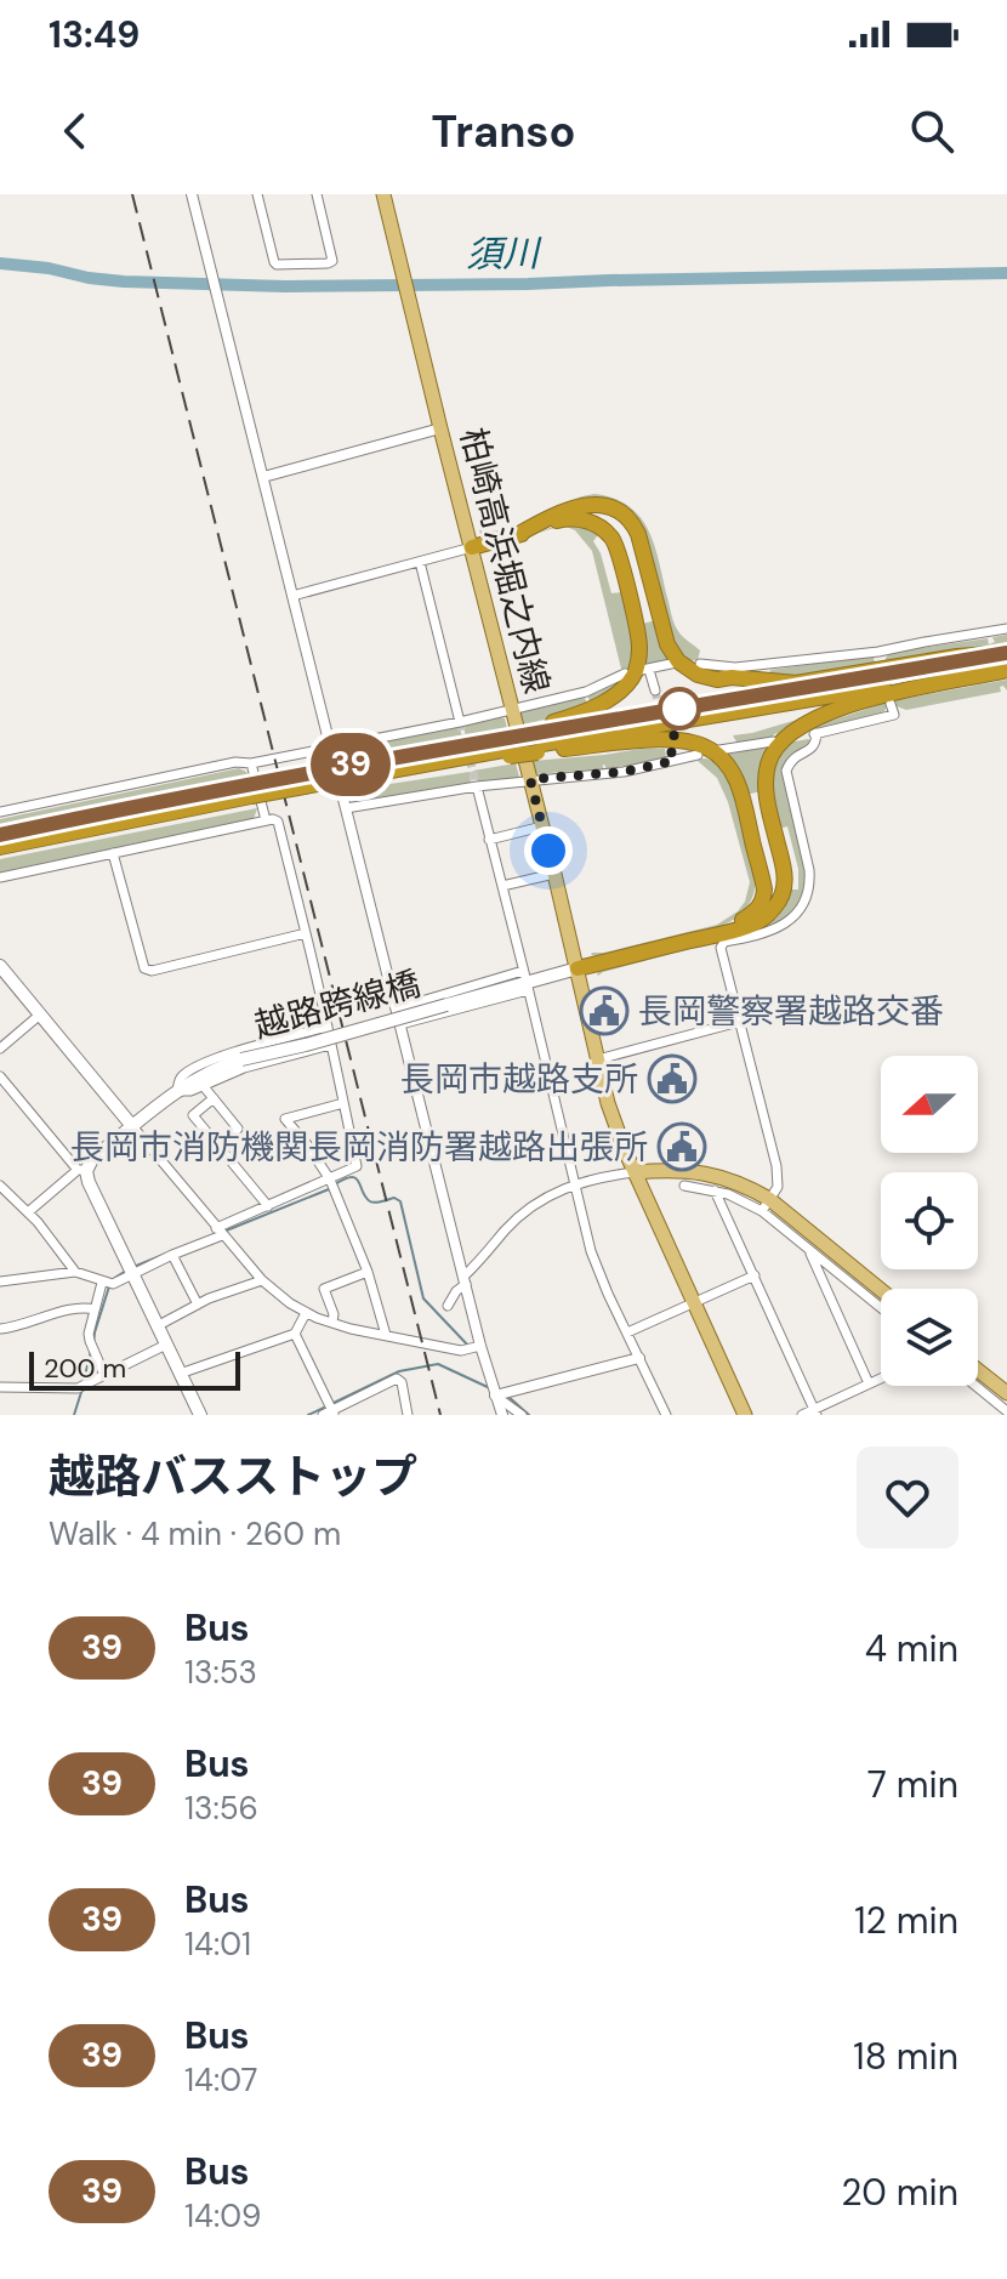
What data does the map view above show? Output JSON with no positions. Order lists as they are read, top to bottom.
{
  "streets": {
    "main road": ["柏崎高浜堀之内線", "越路跨線橋"]
  },
  "crossings": [
    ["柏崎高浜堀之内線", "越路跨線橋"]
  ],
  "water": ["須川"],
  "places": {
    "public building": ["長岡警察署越路交番", "長岡市越路支所", "長岡市消防機関長岡消防署越路出張所"]
  },
  "lines": ["bus line 39"],
  "scale_bar": "200 m",
  "north": "left",
  "page": {
    "status": "13:49",
    "header": "Transo",
    "on_map": "39",
    "scale": "200 m",
    "heading": ["越路バスストップ", "Walk · 4 min · 260 m"],
    "list": [
      {
        "mark": "39",
        "name": "Bus",
        "note": "13:53",
        "value": "4 min"
      },
      {
        "mark": "39",
        "name": "Bus",
        "note": "13:56",
        "value": "7 min"
      },
      {
        "mark": "39",
        "name": "Bus",
        "note": "14:01",
        "value": "12 min"
      },
      {
        "mark": "39",
        "name": "Bus",
        "note": "14:07",
        "value": "18 min"
      },
      {
        "mark": "39",
        "name": "Bus",
        "note": "14:09",
        "value": "20 min"
      }
    ]
  }
}
